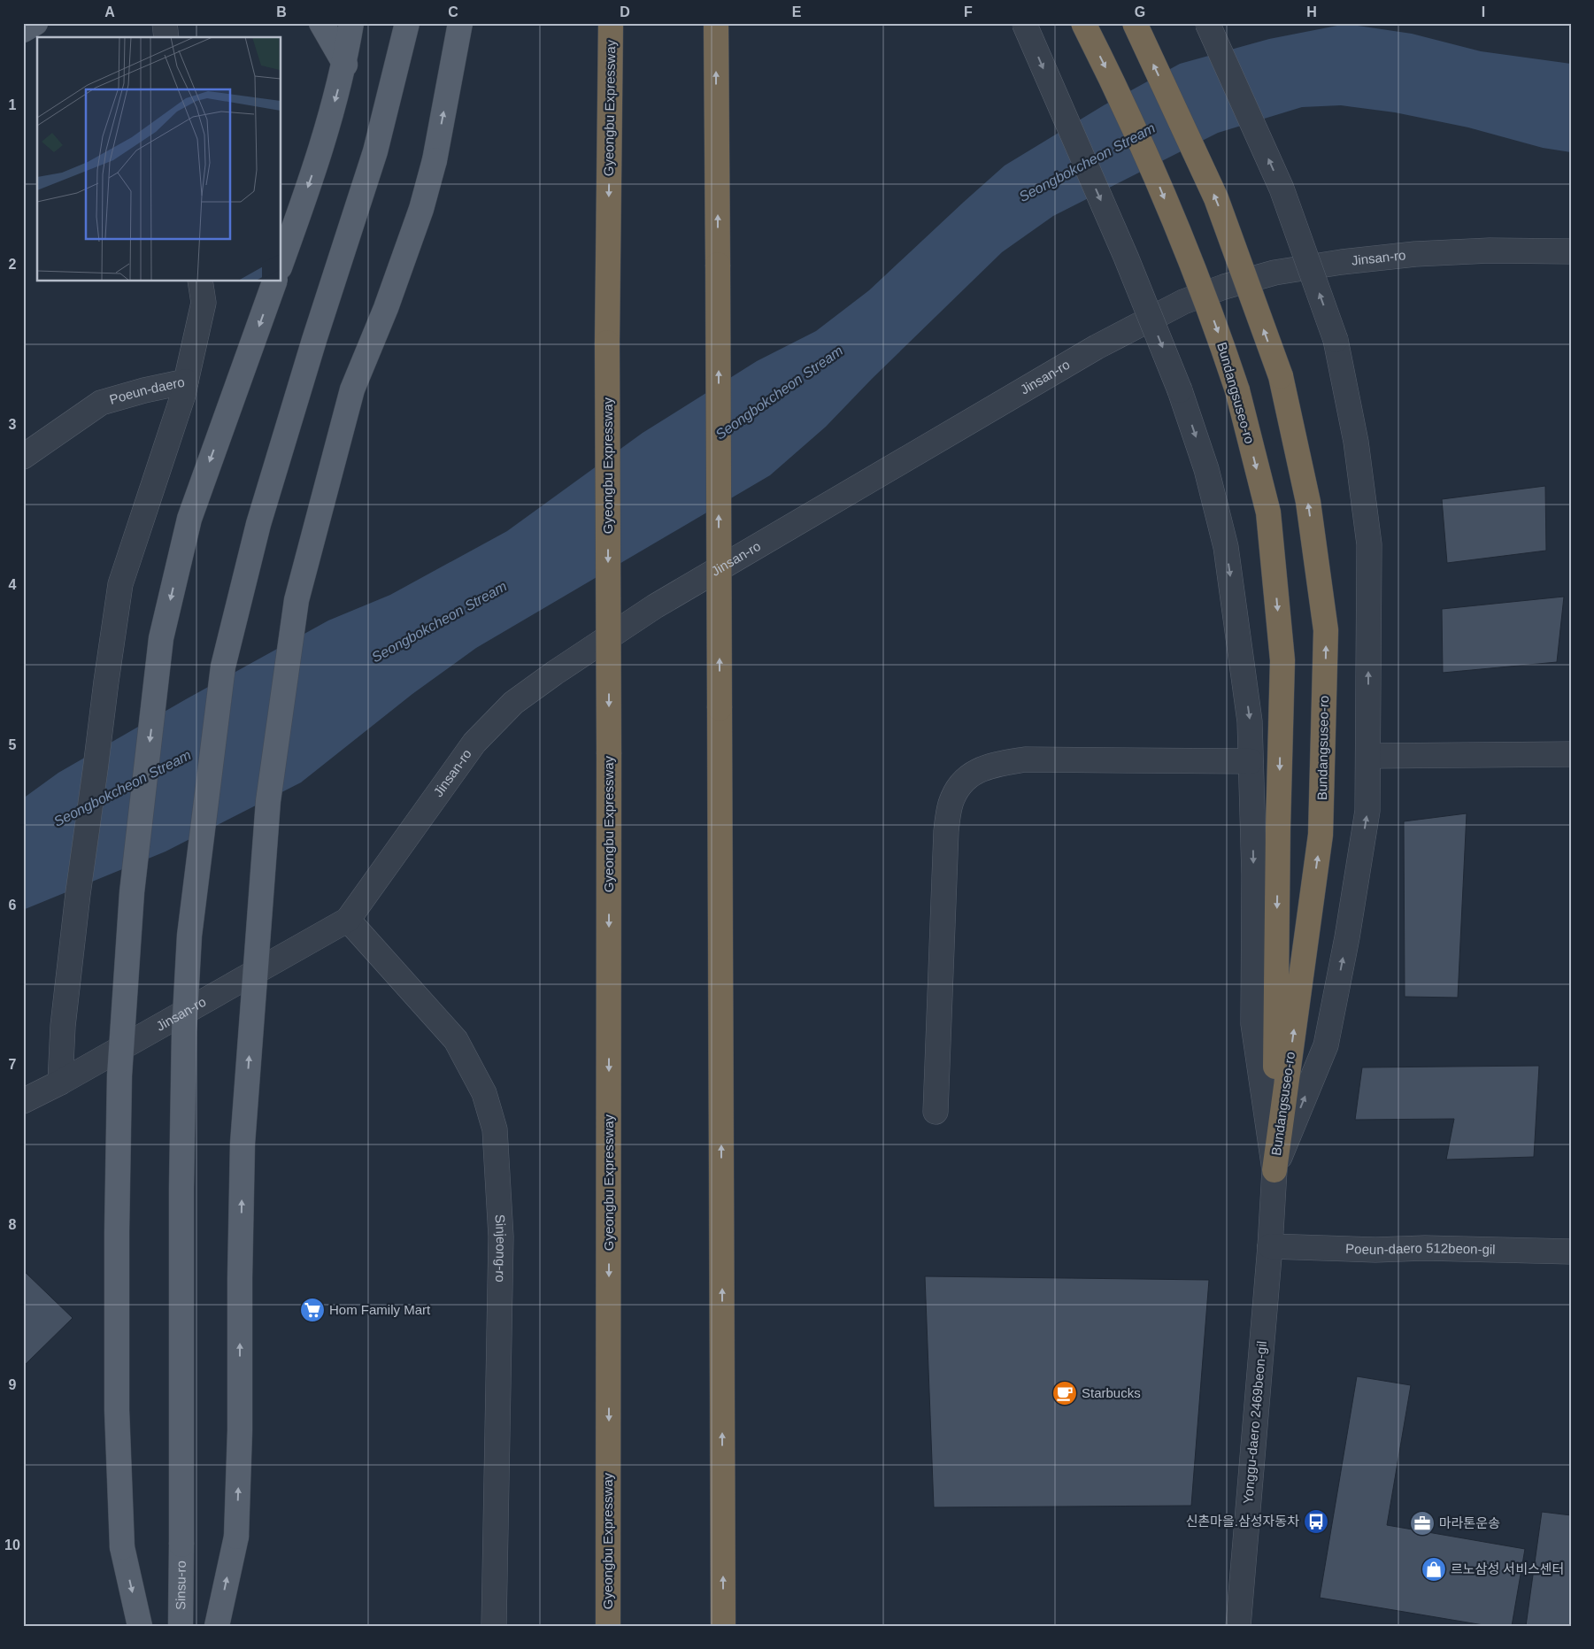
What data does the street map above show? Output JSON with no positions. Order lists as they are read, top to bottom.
{
  "streets": {
    "highway": ["Gyeongbu Expressway", "Bundangsuseo-ro"],
    "main road": ["Sinsu-ro"],
    "street": [
      "Jinsan-ro",
      "Poeun-daero",
      "Sinjeong-ro",
      "Poeun-daero 512beon-gil",
      "Yonggu-daero 2469beon-gil"
    ]
  },
  "crossings": [
    ["Jinsan-ro", "Sinjeong-ro"],
    ["Bundangsuseo-ro", "Yonggu-daero 2469beon-gil"],
    ["Poeun-daero 512beon-gil", "Yonggu-daero 2469beon-gil"]
  ],
  "water": ["Seongbokcheon Stream"],
  "places": {
    "supermarket": ["Hom Family Mart"],
    "cafe": ["Starbucks"],
    "bus stop": ["신촌마을.삼성자동차"],
    "office": ["마라톤운송"],
    "shop": ["르노삼성 서비스센터"]
  },
  "grid": {
    "columns": [
      "A",
      "B",
      "C",
      "D",
      "E",
      "F",
      "G",
      "H",
      "I"
    ],
    "rows": [
      "1",
      "2",
      "3",
      "4",
      "5",
      "6",
      "7",
      "8",
      "9",
      "10"
    ]
  }
}
